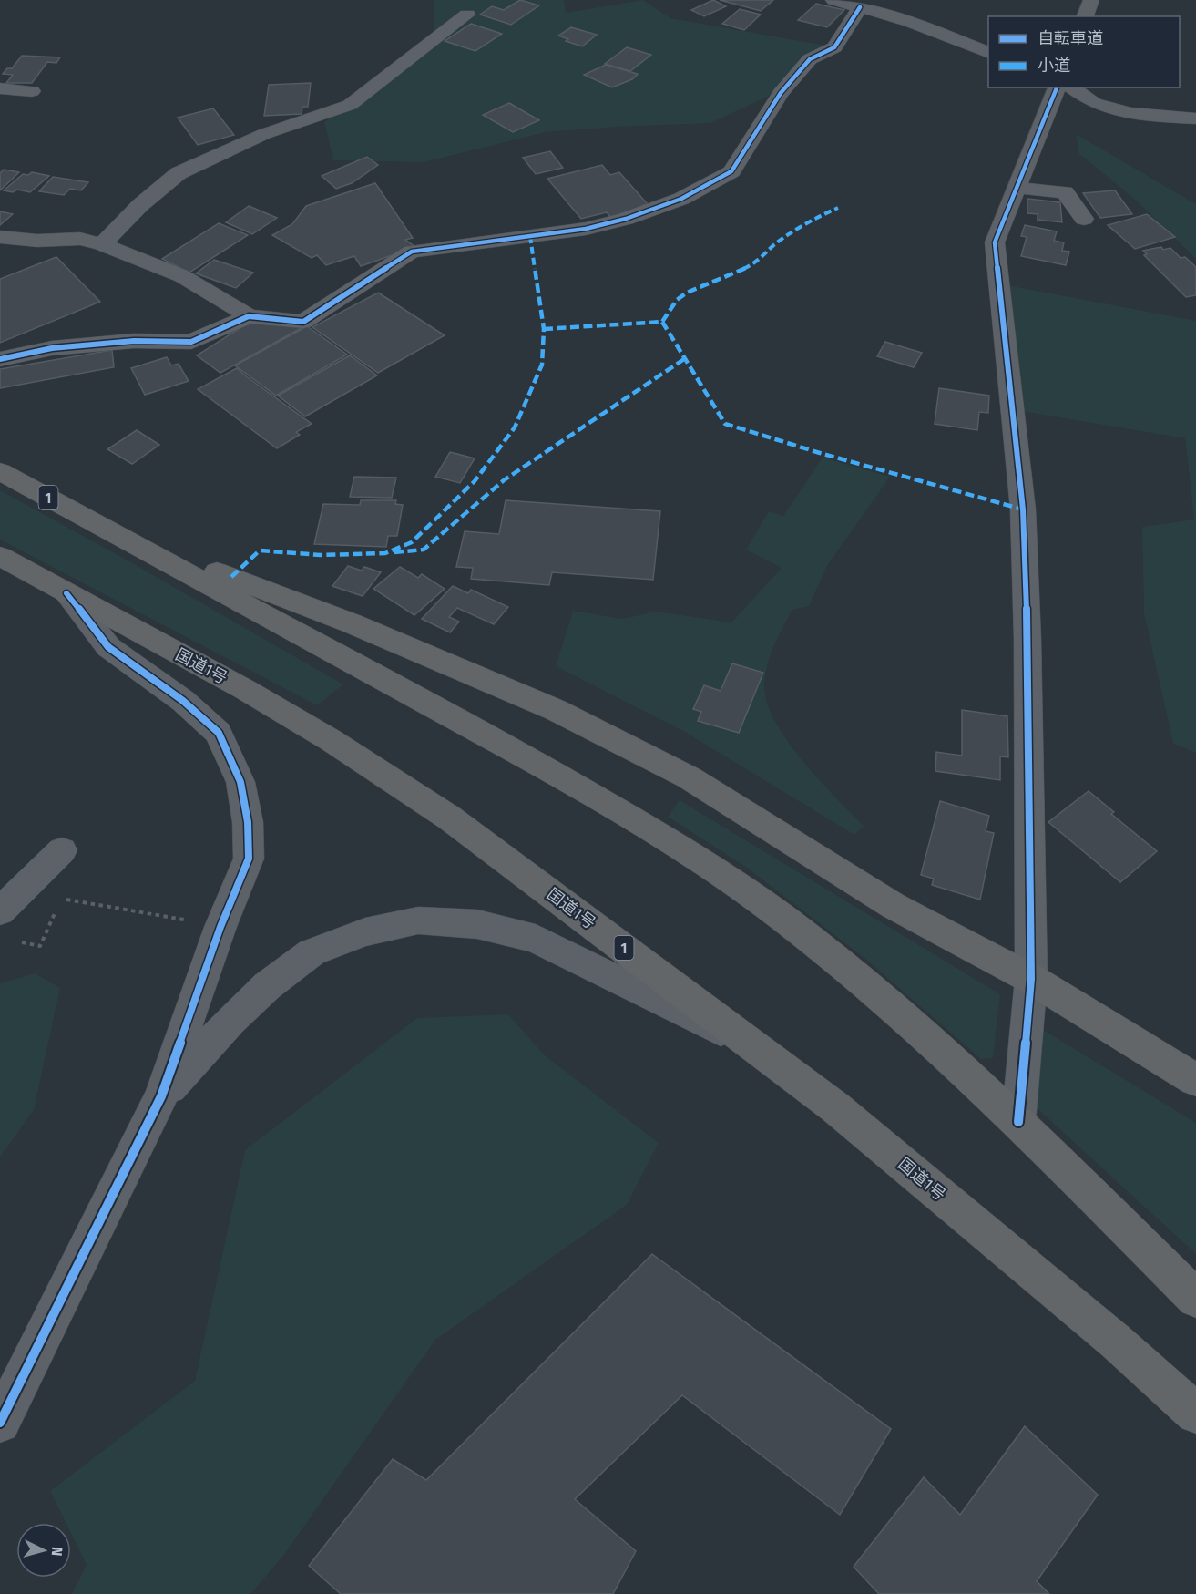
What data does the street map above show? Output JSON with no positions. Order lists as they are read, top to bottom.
{
  "streets": {
    "highway": ["1", "国道1号"]
  },
  "legend": ["自転車道", "小道"],
  "north": "right"
}
